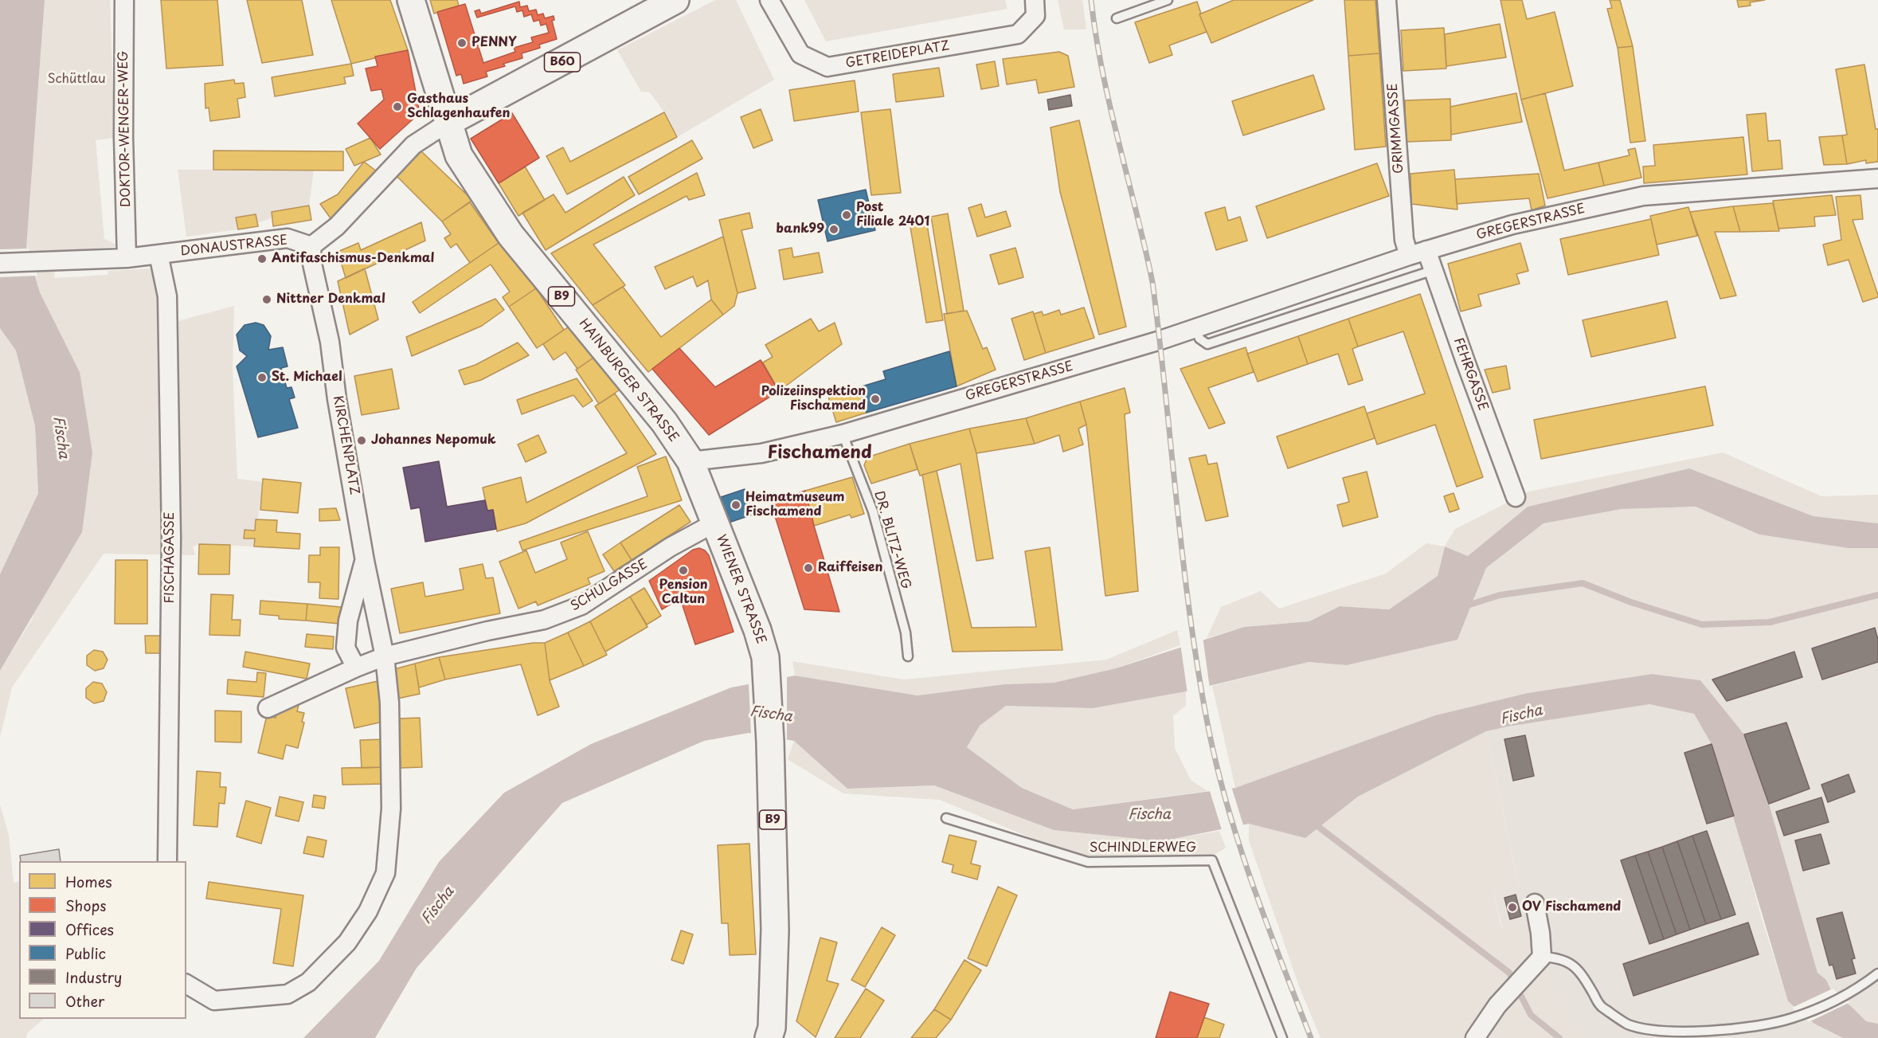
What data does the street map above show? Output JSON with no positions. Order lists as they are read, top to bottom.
{
  "streets": {
    "main road": [
      "B60",
      "B9",
      "HAINBURGER STRASSE",
      "WIENER STRASSE"
    ],
    "street": [
      "GETREIDEPLATZ",
      "GRIMMGASSE",
      "DOKTOR-WENGER-WEG",
      "GREGERSTRASSE",
      "DONAUSTRASSE",
      "FEHRGASSE",
      "KIRCHENPLATZ",
      "FISCHAGASSE",
      "SCHULGASSE"
    ],
    "lane": ["DR. BLITZ-WEG", "SCHINDLERWEG"]
  },
  "crossings": [
    ["B60", "HAINBURGER STRASSE"],
    ["GRIMMGASSE", "GREGERSTRASSE"],
    ["DOKTOR-WENGER-WEG", "DONAUSTRASSE"],
    ["GREGERSTRASSE", "FEHRGASSE"],
    ["GREGERSTRASSE", "HAINBURGER STRASSE"],
    ["GREGERSTRASSE", "DR. BLITZ-WEG"],
    ["GREGERSTRASSE", "WIENER STRASSE"],
    ["DONAUSTRASSE", "KIRCHENPLATZ"],
    ["DONAUSTRASSE", "FISCHAGASSE"],
    ["HAINBURGER STRASSE", "WIENER STRASSE"],
    ["KIRCHENPLATZ", "SCHULGASSE"],
    ["SCHULGASSE", "WIENER STRASSE"]
  ],
  "districts": ["Fischamend"],
  "water": ["Fischa"],
  "parks": ["Schüttlau"],
  "places": [
    "PENNY",
    "Gasthaus Schlagenhaufen",
    "Post Filiale 2401",
    "bank99",
    "Antifaschismus-Denkmal",
    "Nittner Denkmal",
    "St. Michael",
    "Polizeiinspektion Fischamend",
    "Johannes Nepomuk",
    "Heimatmuseum Fischamend",
    "Raiffeisen",
    "Pension Caltun",
    "OV Fischamend"
  ],
  "legend": [
    "Homes",
    "Shops",
    "Offices",
    "Public",
    "Industry",
    "Other"
  ]
}
